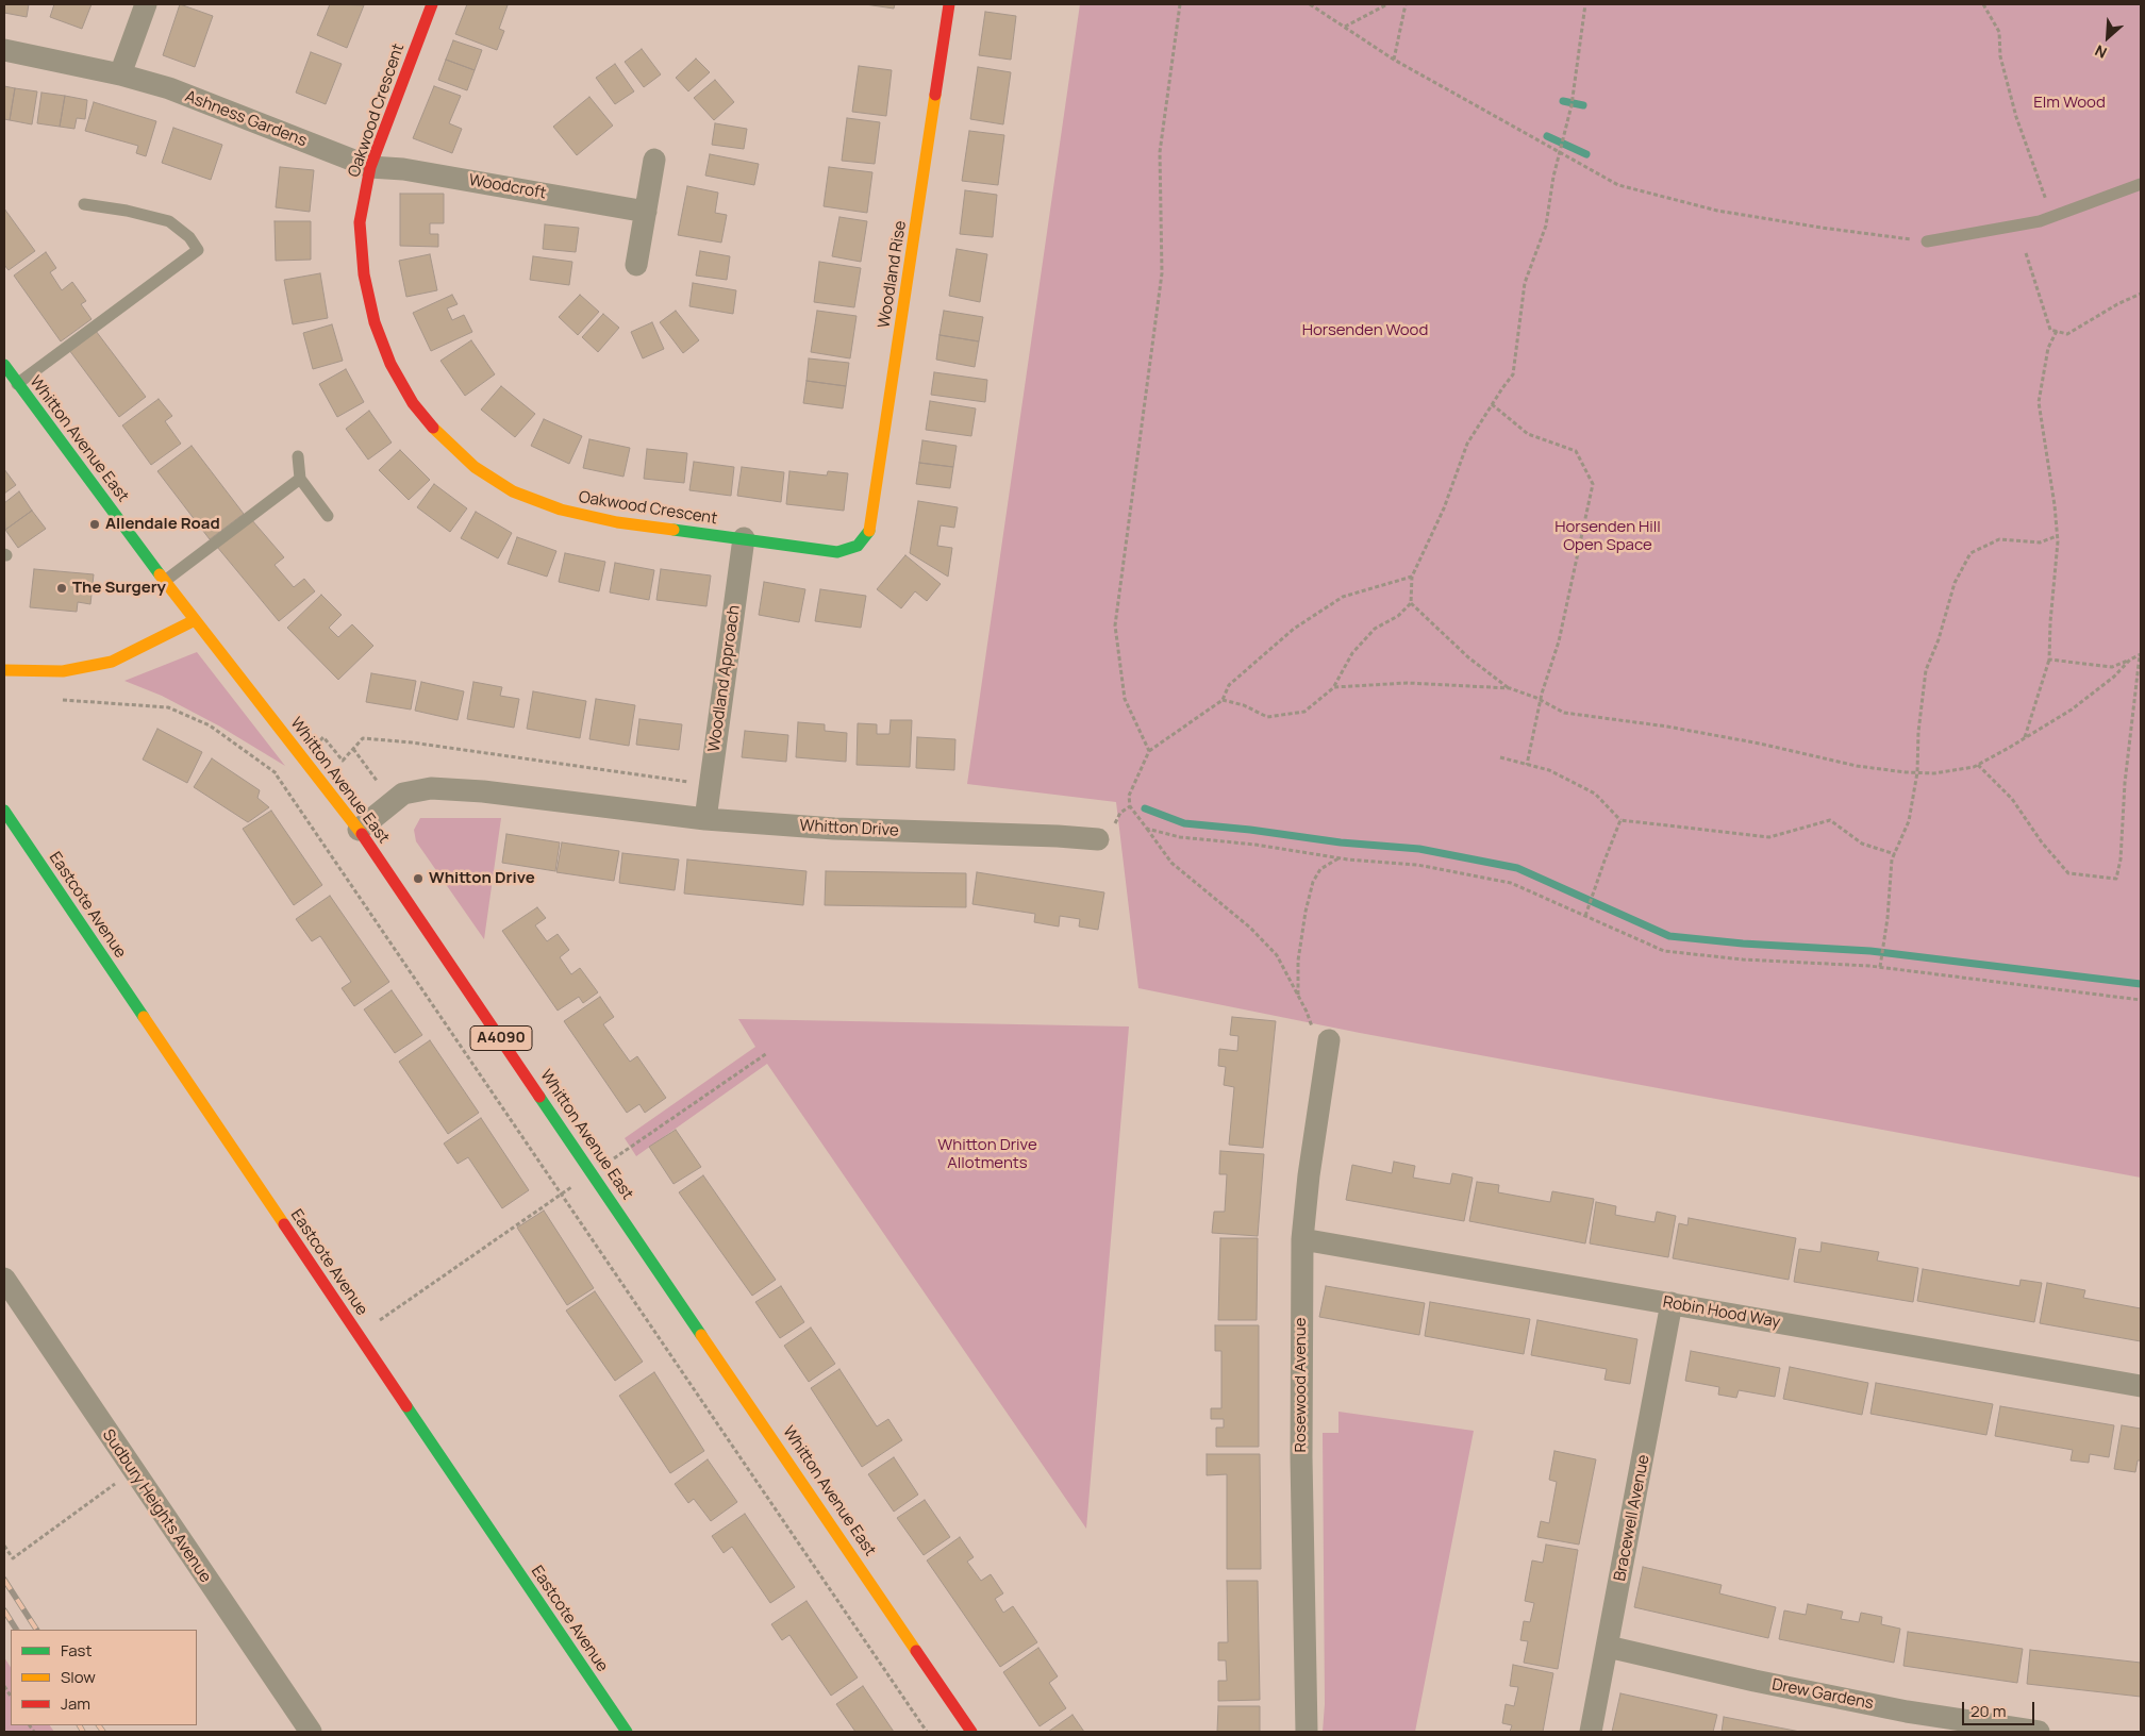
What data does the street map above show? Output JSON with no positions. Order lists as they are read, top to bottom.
{
  "streets": {
    "street": [
      "Oakwood Crescent",
      "Ashness Gardens",
      "Woodcroft",
      "Woodland Rise",
      "Whitton Avenue East",
      "Woodland Approach",
      "Whitton Drive",
      "Eastcote Avenue",
      "A4090",
      "Robin Hood Way",
      "Rosewood Avenue",
      "Sudbury Heights Avenue",
      "Bracewell Avenue",
      "Drew Gardens"
    ]
  },
  "crossings": [
    ["Oakwood Crescent", "Ashness Gardens"],
    ["Oakwood Crescent", "Woodcroft"],
    ["Oakwood Crescent", "Woodland Rise"],
    ["Oakwood Crescent", "Woodland Approach"],
    ["Ashness Gardens", "Woodcroft"],
    ["Whitton Avenue East", "Whitton Drive"],
    ["Woodland Approach", "Whitton Drive"],
    ["Robin Hood Way", "Rosewood Avenue"],
    ["Robin Hood Way", "Bracewell Avenue"],
    ["Bracewell Avenue", "Drew Gardens"]
  ],
  "parks": [
    "Elm Wood",
    "Horsenden Wood",
    "Horsenden Hill Open Space",
    "Whitton Drive Allotments"
  ],
  "places": ["Allendale Road", "The Surgery", "Whitton Drive"],
  "legend": ["Fast", "Slow", "Jam"],
  "scale_bar": "20 m",
  "north": "bottom left"
}
